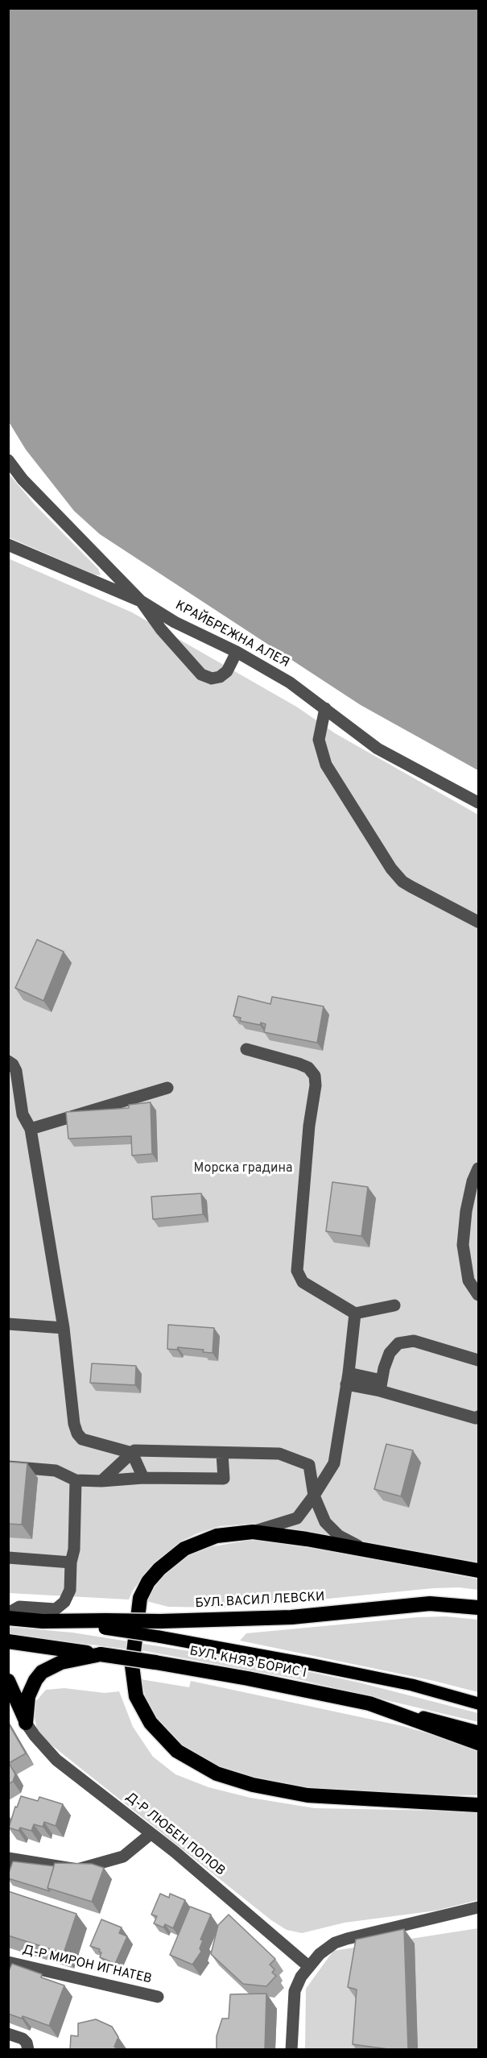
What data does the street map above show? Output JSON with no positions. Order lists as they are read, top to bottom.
{
  "streets": {
    "highway": ["БУЛ. ВАСИЛ ЛЕВСКИ", "БУЛ. КНЯЗ БОРИС I"],
    "street": ["КРАЙБРЕЖНА АЛЕЯ", "Д-Р ЛЮБЕН ПОПОВ", "Д-Р МИРОН ИГНАТЕВ"]
  },
  "crossings": [
    ["БУЛ. ВАСИЛ ЛЕВСКИ", "БУЛ. КНЯЗ БОРИС I"]
  ],
  "parks": ["Морска градина"]
}
